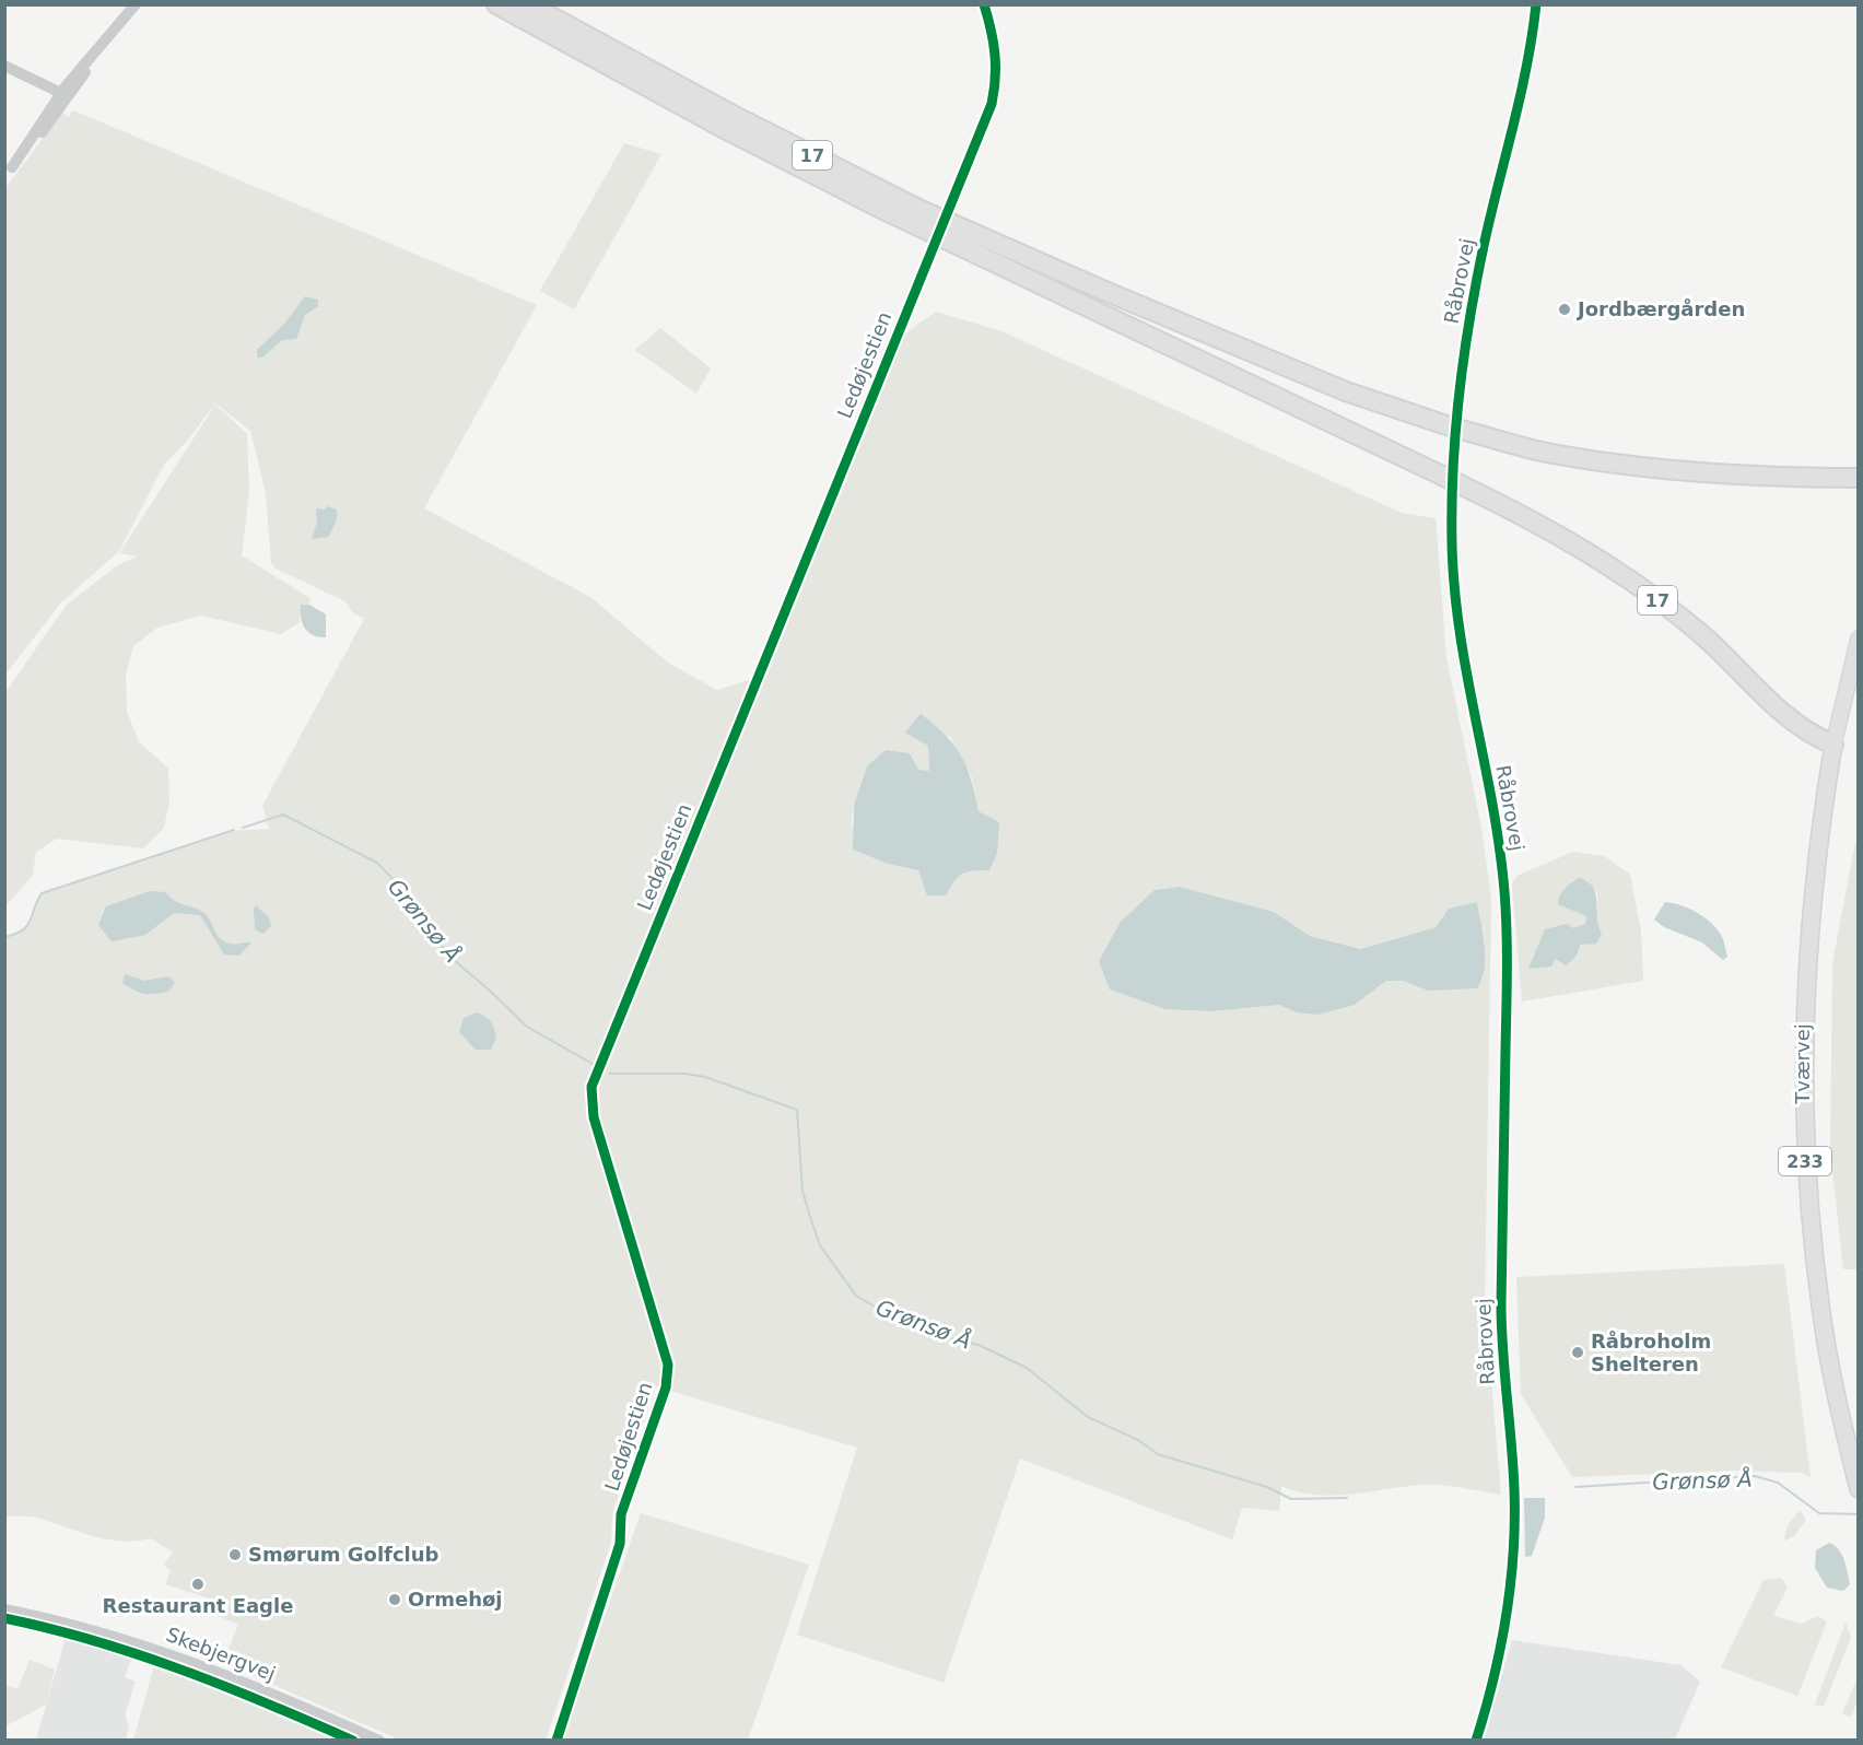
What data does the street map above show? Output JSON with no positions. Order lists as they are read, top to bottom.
{
  "streets": {
    "highway": ["17", "Tværvej", "233"],
    "street": ["Råbrovej", "Skebjergvej"],
    "cycle path": ["Ledøjestien"]
  },
  "crossings": [
    ["17", "Tværvej"]
  ],
  "water": ["Grønsø Å"],
  "places": [
    "Jordbærgården",
    "Råbroholm Shelteren",
    "Smørum Golfclub",
    "Restaurant Eagle",
    "Ormehøj"
  ]
}
